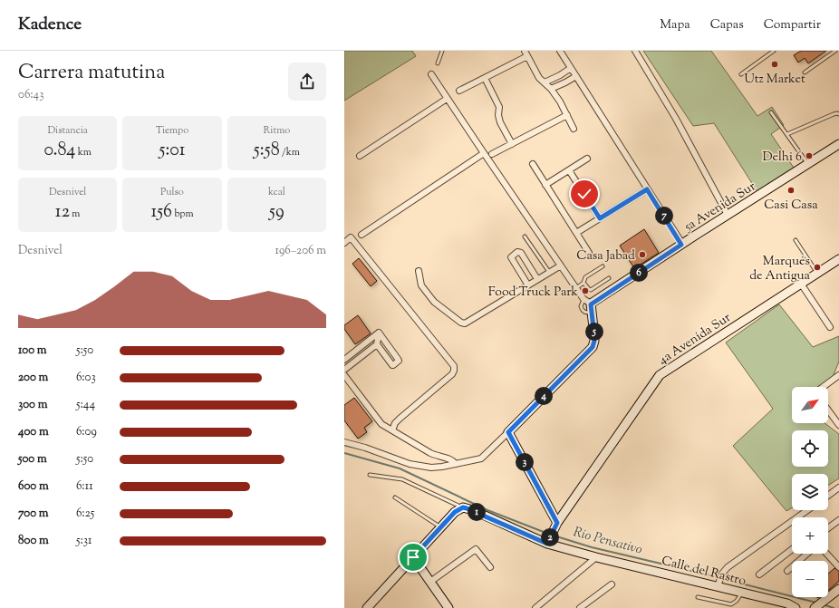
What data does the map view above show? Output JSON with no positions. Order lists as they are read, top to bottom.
{
  "streets": {
    "street": ["5a Avenida Sur", "4a Avenida Sur", "Calle del Rastro"]
  },
  "crossings": [
    ["4a Avenida Sur", "Calle del Rastro"]
  ],
  "water": ["Río Pensativo"],
  "places": [
    "Utz Market",
    "Delhi 6",
    "Casi Casa",
    "Casa Jabad",
    "Marqués de Antigua",
    "Food Truck Park"
  ],
  "north": "top right",
  "page": {
    "header": "Kadence",
    "nav": ["Mapa", "Capas", "Compartir"],
    "heading": ["Carrera matutina", "06:43"],
    "stats": [
      ["Distancia", "0.84 km"],
      ["Tiempo", "5:01"],
      ["Ritmo", "5:58 /km"],
      ["Desnivel", "12 m"],
      ["Pulso", "156 bpm"],
      ["kcal", "59"]
    ],
    "pins": [
      "7",
      "6",
      "5",
      "4",
      "3",
      "1",
      "2"
    ],
    "chart": ["Desnivel", "196–206 m"],
    "list": [
      {
        "name": "100 m",
        "note": "5:50"
      },
      {
        "name": "200 m",
        "note": "6:03"
      },
      {
        "name": "300 m",
        "note": "5:44"
      },
      {
        "name": "400 m",
        "note": "6:09"
      },
      {
        "name": "500 m",
        "note": "5:50"
      },
      {
        "name": "600 m",
        "note": "6:11"
      },
      {
        "name": "700 m",
        "note": "6:25"
      },
      {
        "name": "800 m",
        "note": "5:31"
      }
    ],
    "map_buttons": ["+", "−"]
  }
}
